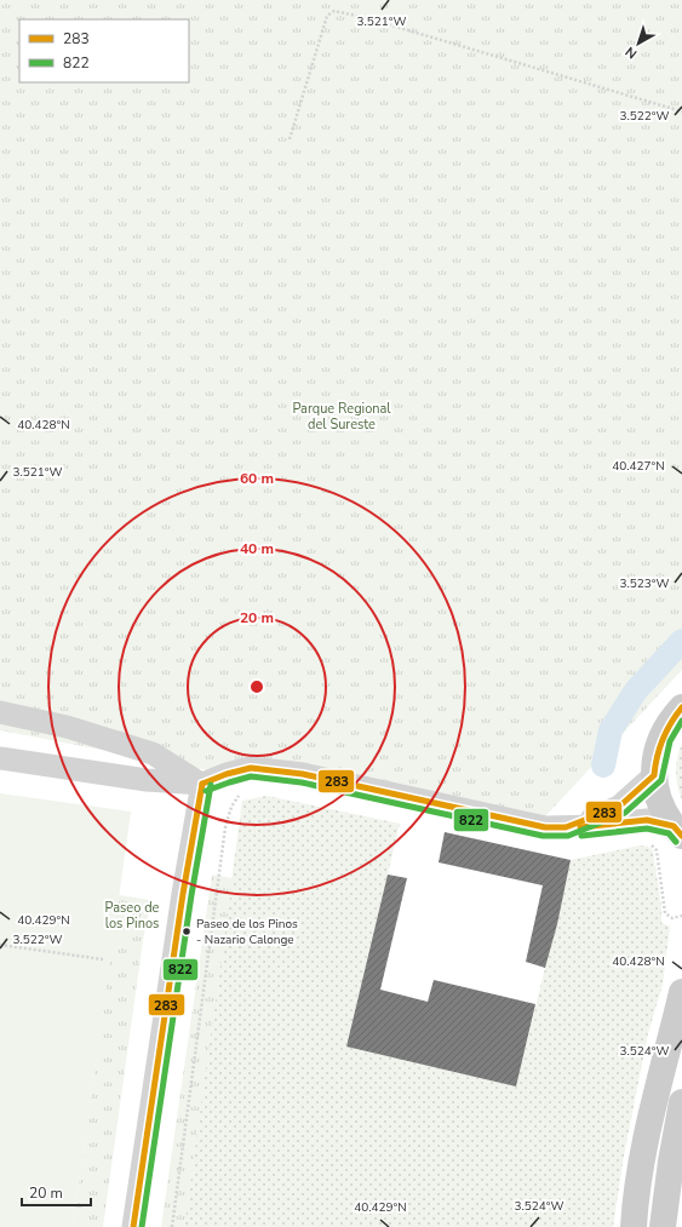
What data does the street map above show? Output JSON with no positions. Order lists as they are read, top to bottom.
{
  "parks": ["Parque Regional del Sureste", "Paseo de los Pinos"],
  "places": ["Paseo de los Pinos - Nazario Calonge"],
  "lines": ["transit line 283", "transit line 822"],
  "legend": ["283", "822"],
  "scale_bar": "20 m",
  "north": "bottom left",
  "coordinates": [
    "3.521°W",
    "3.522°W",
    "40.428°N",
    "40.427°N",
    "3.523°W",
    "40.429°N",
    "3.524°W"
  ],
  "rings": ["60 m", "40 m", "20 m"]
}
